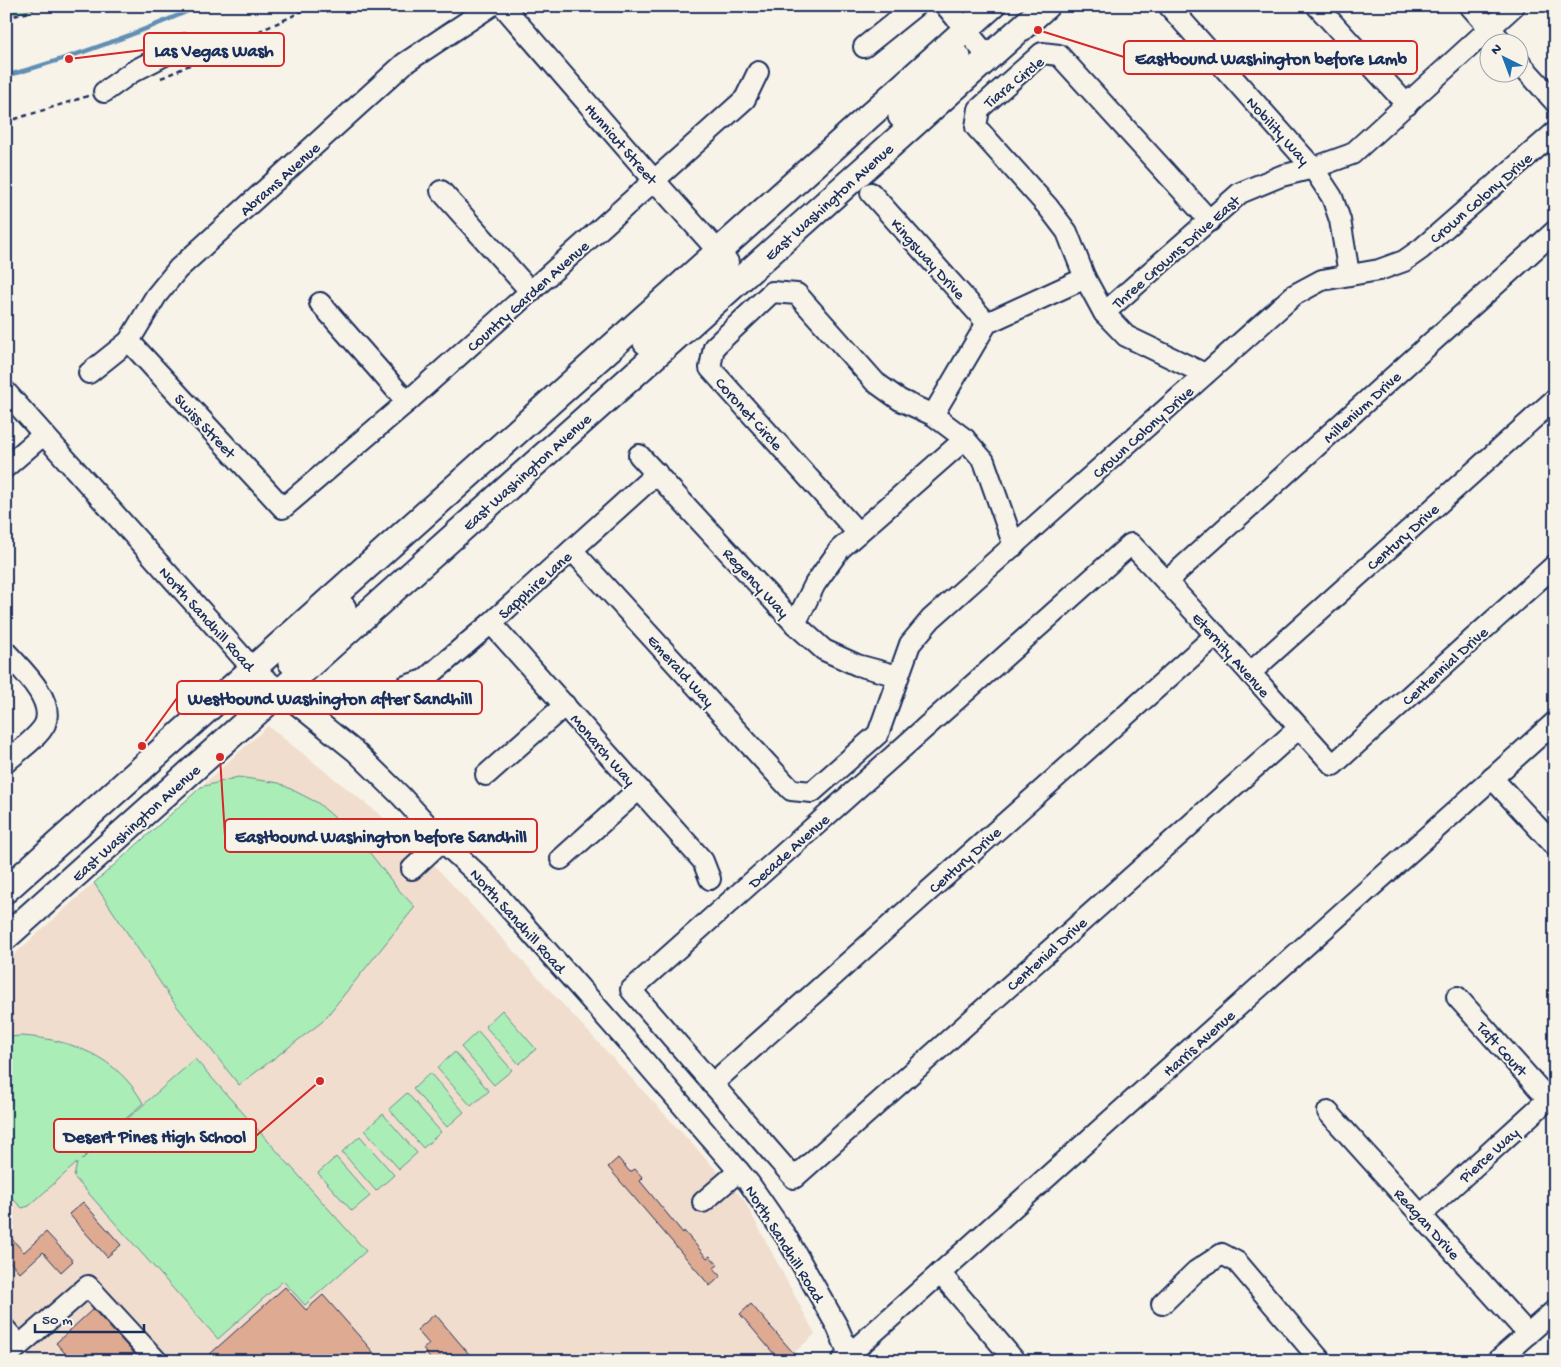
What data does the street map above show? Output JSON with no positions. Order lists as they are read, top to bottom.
{
  "streets": {
    "main road": ["East Washington Avenue"],
    "street": [
      "Tiara Circle",
      "Nobility Way",
      "Hunnicut Street",
      "Abrams Avenue",
      "Crown Colony Drive",
      "Three Crowns Drive East",
      "Kingsway Drive",
      "Country Garden Avenue",
      "Millenium Drive",
      "Coronet Circle",
      "Swiss Street",
      "Century Drive",
      "Regency Way",
      "Sapphire Lane",
      "North Sandhill Road",
      "Eternity Avenue",
      "Centennial Drive",
      "Emerald Way",
      "Monarch Way",
      "Decade Avenue",
      "Centenial Drive",
      "Harris Avenue",
      "Taft Court",
      "Pierce Way",
      "Reagan Drive"
    ]
  },
  "crossings": [
    ["Tiara Circle", "Three Crowns Drive East"],
    ["Nobility Way", "Crown Colony Drive"],
    ["Nobility Way", "Three Crowns Drive East"],
    ["Hunnicut Street", "East Washington Avenue"],
    ["Hunnicut Street", "Country Garden Avenue"],
    ["Abrams Avenue", "Swiss Street"],
    ["Crown Colony Drive", "Regency Way"],
    ["Crown Colony Drive", "Emerald Way"],
    ["East Washington Avenue", "Kingsway Drive"],
    ["East Washington Avenue", "North Sandhill Road"],
    ["Country Garden Avenue", "Swiss Street"],
    ["Millenium Drive", "Eternity Avenue"],
    ["Century Drive", "Eternity Avenue"],
    ["Century Drive", "Decade Avenue"],
    ["Regency Way", "Sapphire Lane"],
    ["Sapphire Lane", "Emerald Way"],
    ["Sapphire Lane", "Monarch Way"],
    ["North Sandhill Road", "Harris Avenue"],
    ["Eternity Avenue", "Centennial Drive"],
    ["Eternity Avenue", "Decade Avenue"],
    ["Eternity Avenue", "Centenial Drive"],
    ["Decade Avenue", "Centenial Drive"],
    ["Taft Court", "Pierce Way"],
    ["Pierce Way", "Reagan Drive"]
  ],
  "places": [
    "Eastbound Washington before Lamb",
    "Las Vegas Wash",
    "Westbound Washington after Sandhill",
    "Eastbound Washington before Sandhill",
    "Desert Pines High School"
  ],
  "scale_bar": "50 m",
  "north": "top left"
}
